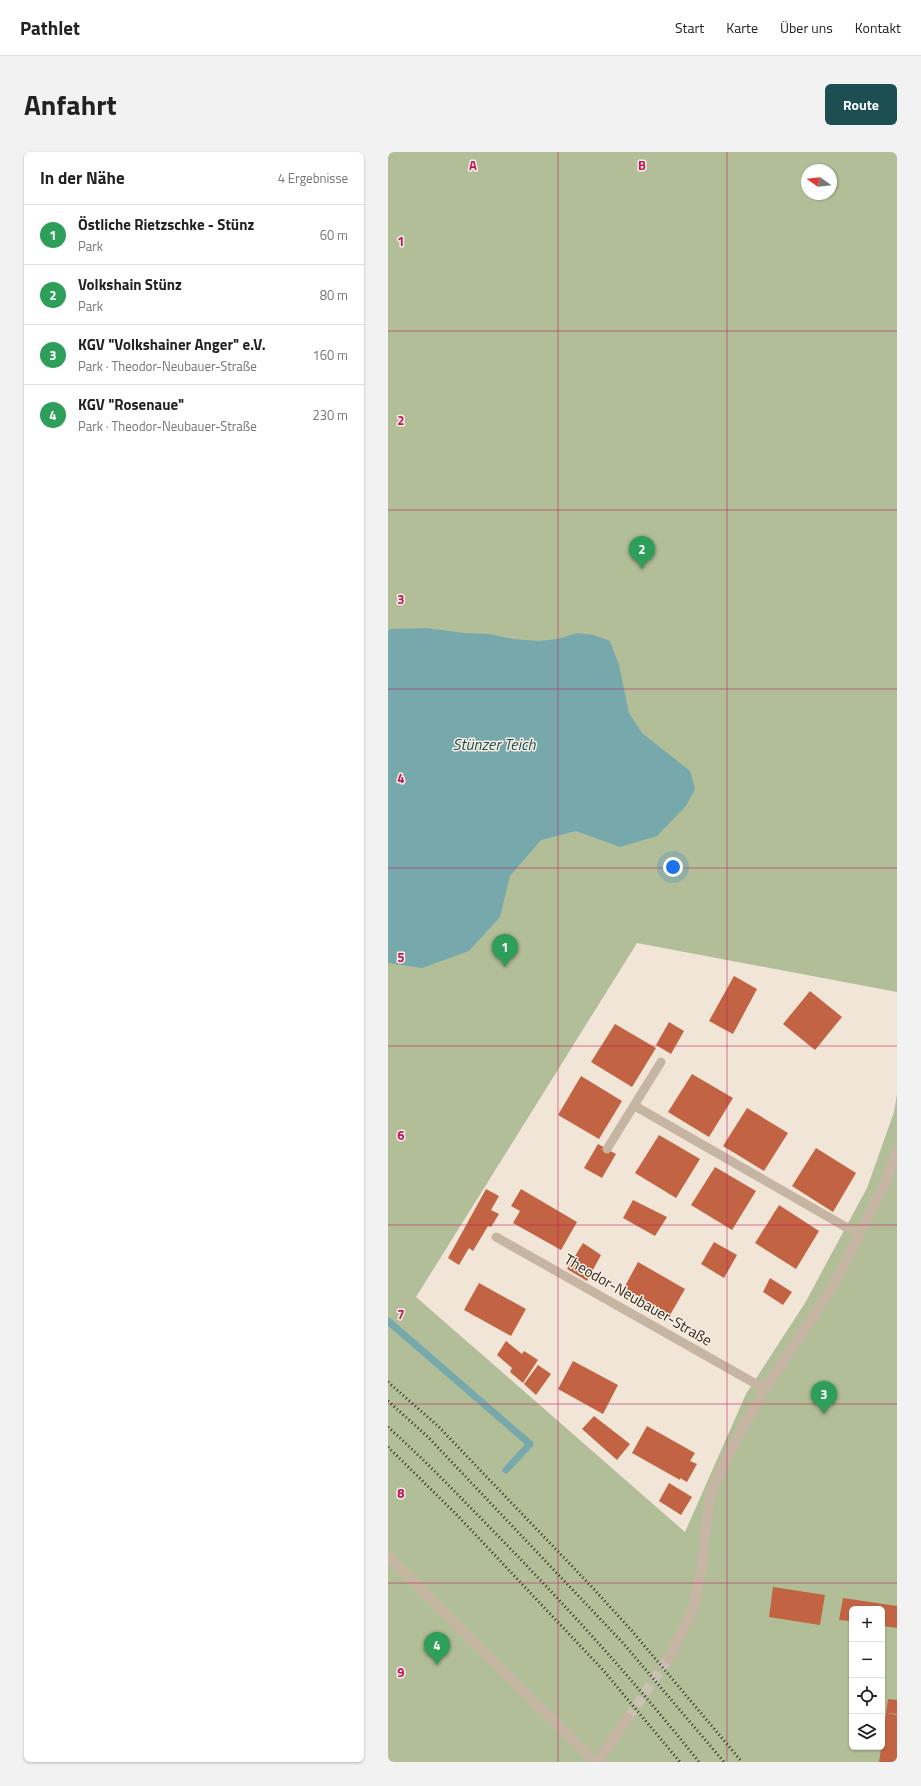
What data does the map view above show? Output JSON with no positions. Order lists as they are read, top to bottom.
{
  "streets": {
    "lane": ["Theodor-Neubauer-Straße"]
  },
  "water": ["Stünzer Teich"],
  "north": "left",
  "page": {
    "header": "Pathlet",
    "nav": [
      "Start",
      "Karte",
      "Über uns",
      "Kontakt"
    ],
    "title": "Anfahrt",
    "buttons": "Route",
    "heading": ["In der Nähe", "4 Ergebnisse"],
    "list": [
      {
        "mark": "1",
        "name": "Östliche Rietzschke - Stünz",
        "note": "Park",
        "value": "60 m"
      },
      {
        "mark": "2",
        "name": "Volkshain Stünz",
        "note": "Park",
        "value": "80 m"
      },
      {
        "mark": "3",
        "name": "KGV \"Volkshainer Anger\" e.V.",
        "note": "Park · Theodor-Neubauer-Straße",
        "value": "160 m"
      },
      {
        "mark": "4",
        "name": "KGV \"Rosenaue\"",
        "note": "Park · Theodor-Neubauer-Straße",
        "value": "230 m"
      }
    ],
    "pins": [
      "2",
      "1",
      "3",
      "4"
    ],
    "map_buttons": ["+", "−"]
  },
  "grid": {
    "columns": ["A", "B"],
    "rows": [
      "1",
      "2",
      "3",
      "4",
      "5",
      "6",
      "7",
      "8",
      "9"
    ]
  }
}
